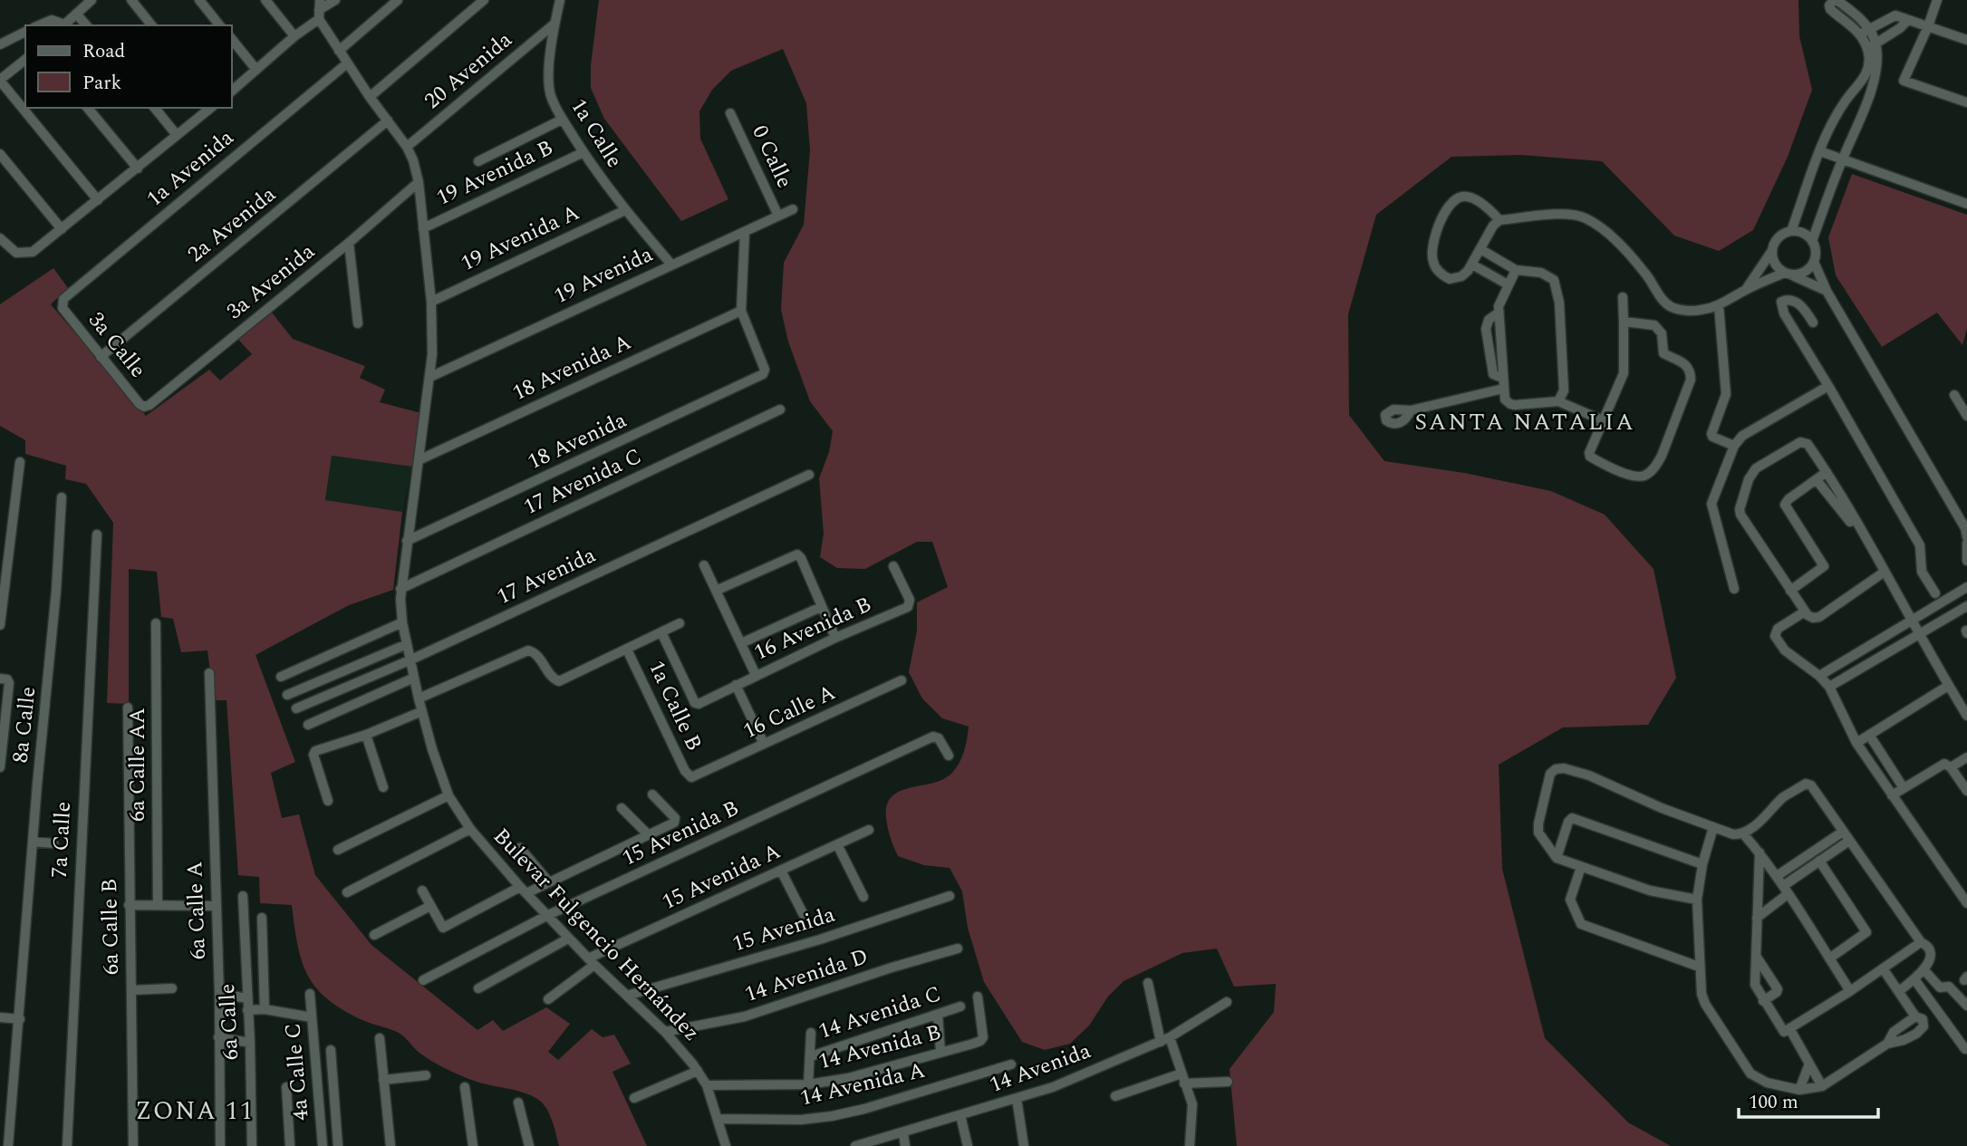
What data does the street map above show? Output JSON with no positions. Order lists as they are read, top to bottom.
{
  "streets": {
    "street": [
      "20 Avenida",
      "1a Calle",
      "0 Calle",
      "1a Avenida",
      "19 Avenida B",
      "2a Avenida",
      "19 Avenida A",
      "19 Avenida",
      "3a Avenida",
      "3a Calle",
      "18 Avenida A",
      "18 Avenida",
      "17 Avenida C",
      "17 Avenida",
      "16 Avenida B",
      "1a Calle B",
      "16 Calle A",
      "8a Calle",
      "6a Calle AA",
      "15 Avenida B",
      "7a Calle",
      "15 Avenida A",
      "6a Calle A",
      "6a Calle B",
      "15 Avenida",
      "Bulevar Fulgencio Hernández",
      "14 Avenida D",
      "14 Avenida C",
      "6a Calle",
      "14 Avenida B",
      "14 Avenida",
      "4a Calle C",
      "14 Avenida A"
    ]
  },
  "crossings": [
    ["20 Avenida", "1a Calle"],
    ["20 Avenida", "Bulevar Fulgencio Hernández"],
    ["1a Calle", "19 Avenida B"],
    ["1a Calle", "19 Avenida A"],
    ["1a Calle", "19 Avenida"],
    ["0 Calle", "19 Avenida"],
    ["1a Avenida", "3a Calle"],
    ["1a Avenida", "Bulevar Fulgencio Hernández"],
    ["19 Avenida B", "Bulevar Fulgencio Hernández"],
    ["2a Avenida", "3a Calle"],
    ["2a Avenida", "Bulevar Fulgencio Hernández"],
    ["19 Avenida A", "Bulevar Fulgencio Hernández"],
    ["19 Avenida", "Bulevar Fulgencio Hernández"],
    ["3a Avenida", "3a Calle"],
    ["3a Avenida", "Bulevar Fulgencio Hernández"],
    ["18 Avenida A", "18 Avenida"],
    ["18 Avenida A", "Bulevar Fulgencio Hernández"],
    ["18 Avenida", "Bulevar Fulgencio Hernández"],
    ["17 Avenida C", "Bulevar Fulgencio Hernández"],
    ["17 Avenida", "Bulevar Fulgencio Hernández"],
    ["1a Calle B", "16 Calle A"],
    ["15 Avenida B", "Bulevar Fulgencio Hernández"],
    ["15 Avenida A", "Bulevar Fulgencio Hernández"],
    ["15 Avenida", "Bulevar Fulgencio Hernández"],
    ["Bulevar Fulgencio Hernández", "14 Avenida D"],
    ["Bulevar Fulgencio Hernández", "14 Avenida B"],
    ["Bulevar Fulgencio Hernández", "14 Avenida A"]
  ],
  "districts": ["SANTA NATALIA", "ZONA 11"],
  "legend": ["Road", "Park"],
  "scale_bar": "100 m"
}
